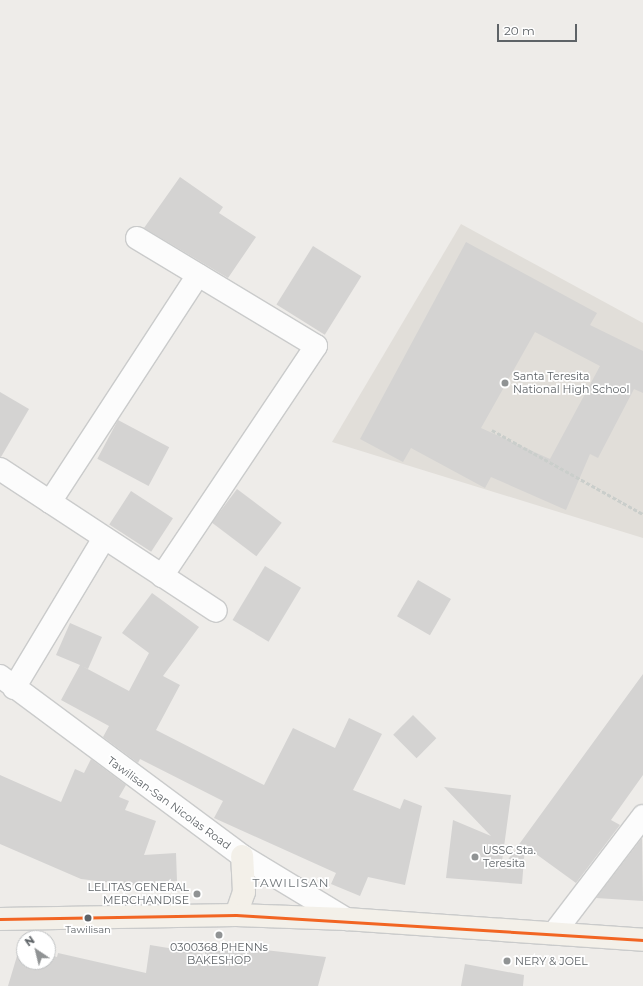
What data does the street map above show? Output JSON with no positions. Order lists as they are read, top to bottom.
{
  "streets": {
    "street": ["Tawilisan-San Nicolas Road"]
  },
  "districts": ["TAWILISAN"],
  "places": [
    "Santa Teresita National High School",
    "USSC Sta. Teresita",
    "LELITAS GENERAL MERCHANDISE",
    "Tawilisan",
    "0300368 PHENNs BAKESHOP",
    "NERY & JOEL"
  ],
  "scale_bar": "20 m",
  "north": "top left"
}
